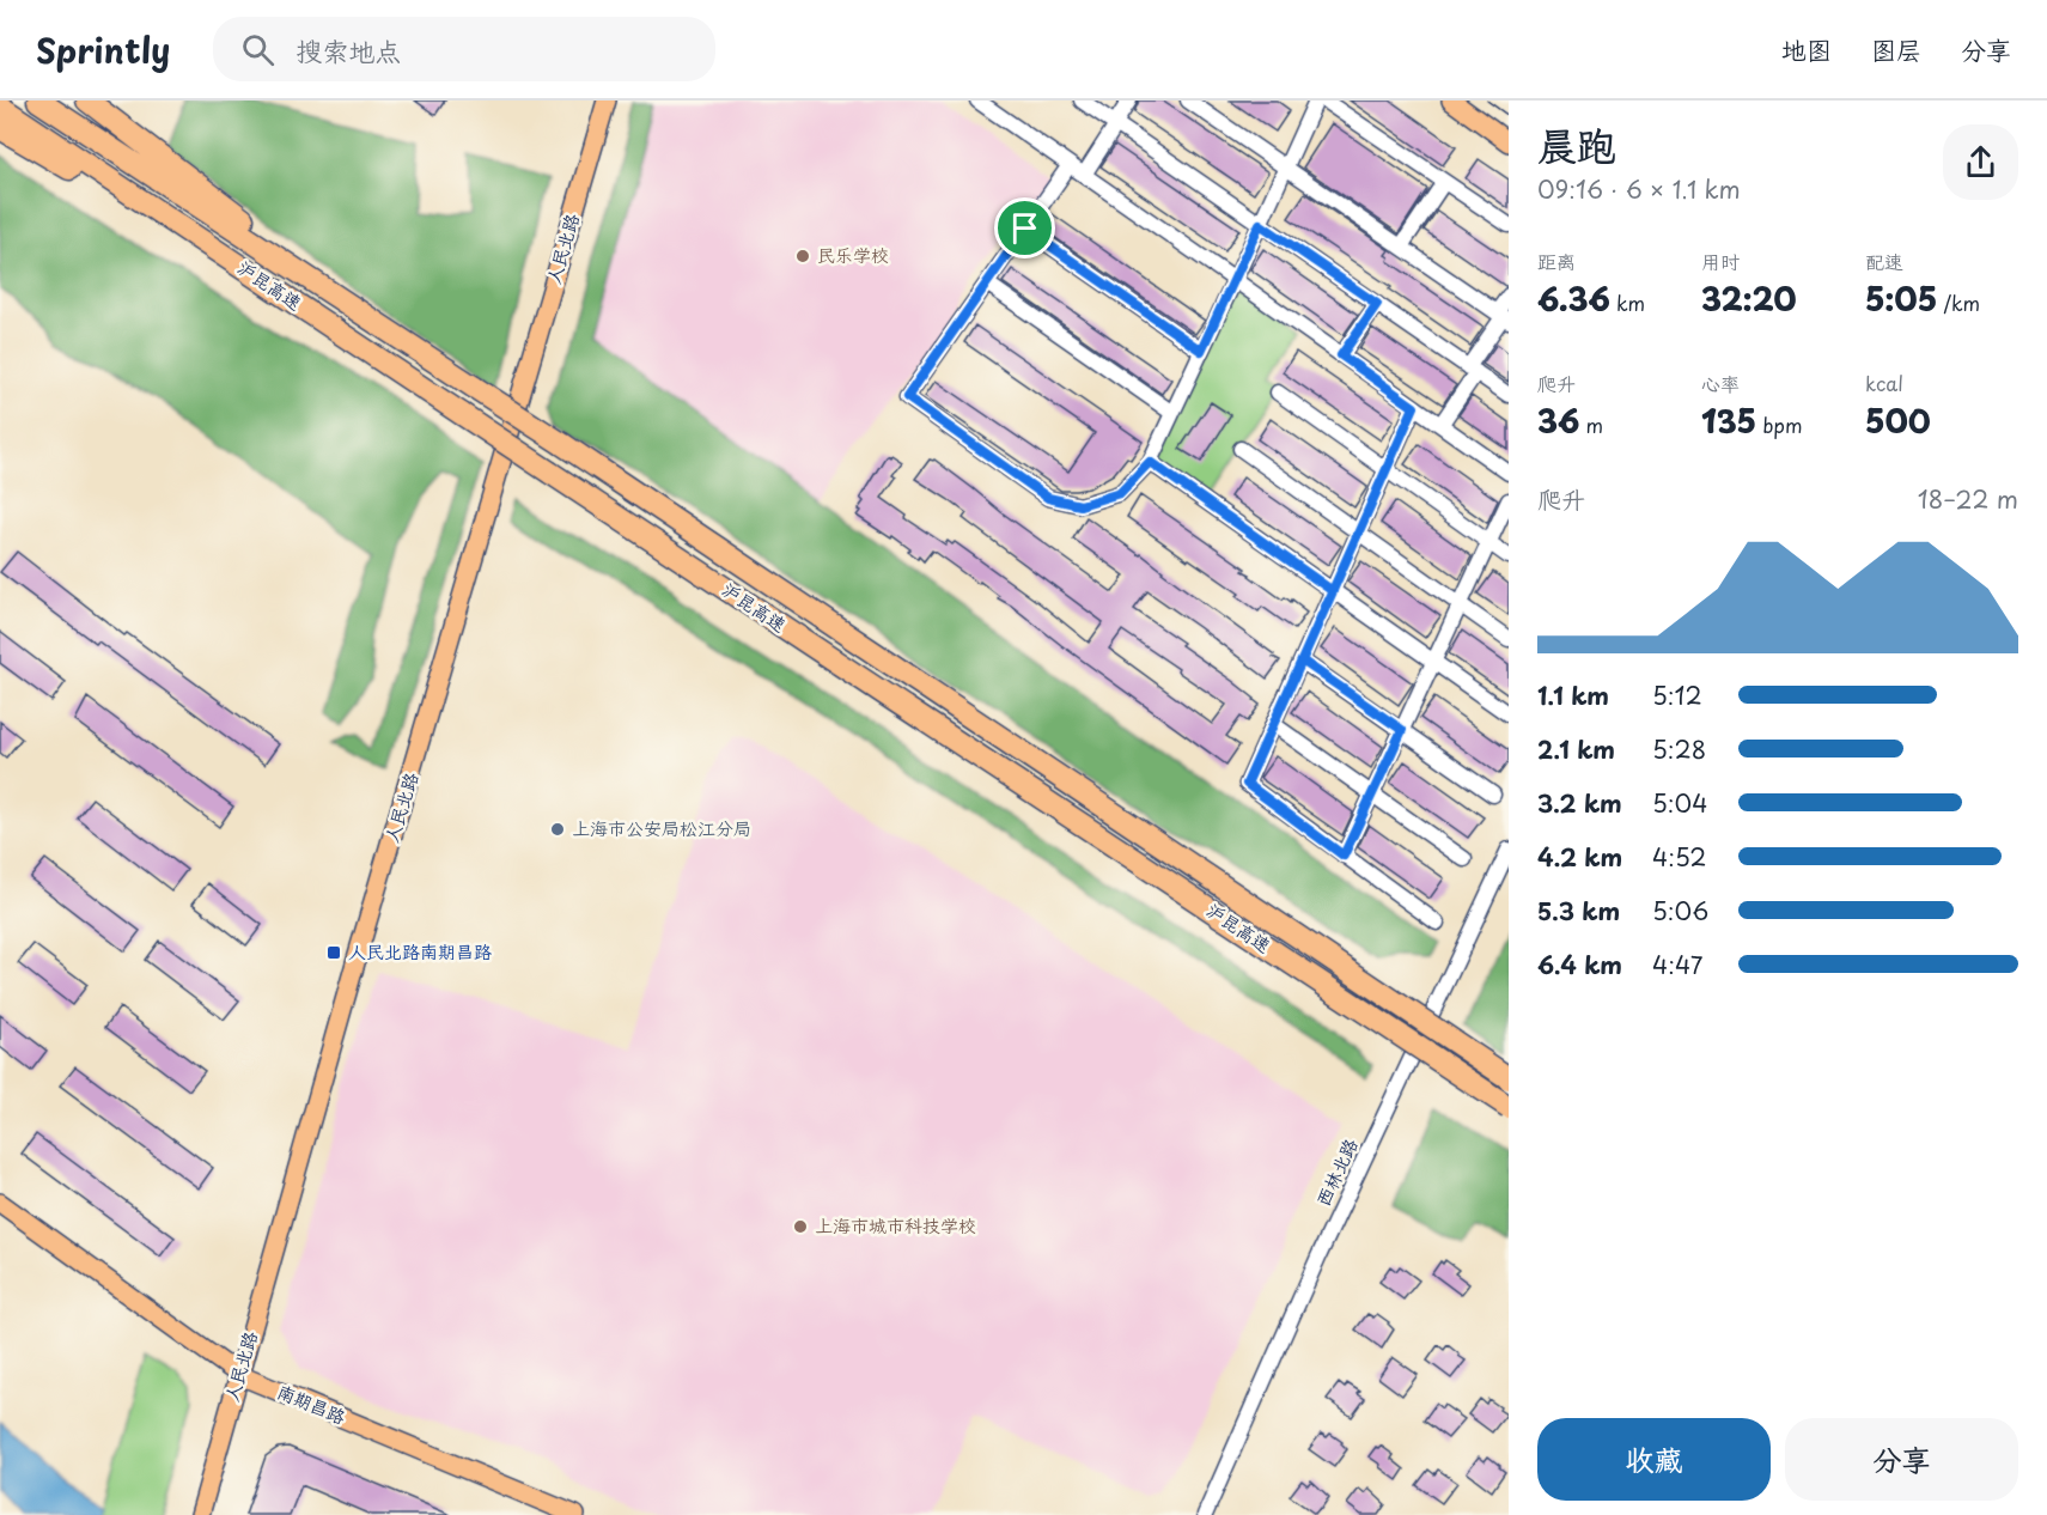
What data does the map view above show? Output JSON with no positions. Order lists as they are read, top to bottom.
{
  "streets": {
    "highway": ["沪昆高速"],
    "main road": ["人民北路", "南期昌路"],
    "street": ["西林北路"]
  },
  "crossings": [
    ["人民北路", "南期昌路"]
  ],
  "places": {
    "other": ["民乐学校", "上海市公安局松江分局", "上海市城市科技学校"],
    "transit": ["人民北路南期昌路"]
  },
  "page": {
    "header": "Sprintly",
    "search": "搜索地点",
    "nav": ["地图", "图层", "分享"],
    "heading": ["晨跑", "09:16 · 6 × 1.1 km"],
    "stats": [
      ["距离", "6.36 km"],
      ["用时", "32:20"],
      ["配速", "5:05 /km"],
      ["爬升", "36 m"],
      ["心率", "135 bpm"],
      ["kcal", "500"]
    ],
    "chart": ["爬升", "18–22 m"],
    "list": [
      {
        "name": "1.1 km",
        "note": "5:12"
      },
      {
        "name": "2.1 km",
        "note": "5:28"
      },
      {
        "name": "3.2 km",
        "note": "5:04"
      },
      {
        "name": "4.2 km",
        "note": "4:52"
      },
      {
        "name": "5.3 km",
        "note": "5:06"
      },
      {
        "name": "6.4 km",
        "note": "4:47"
      }
    ],
    "buttons": ["收藏", "分享"]
  }
}
